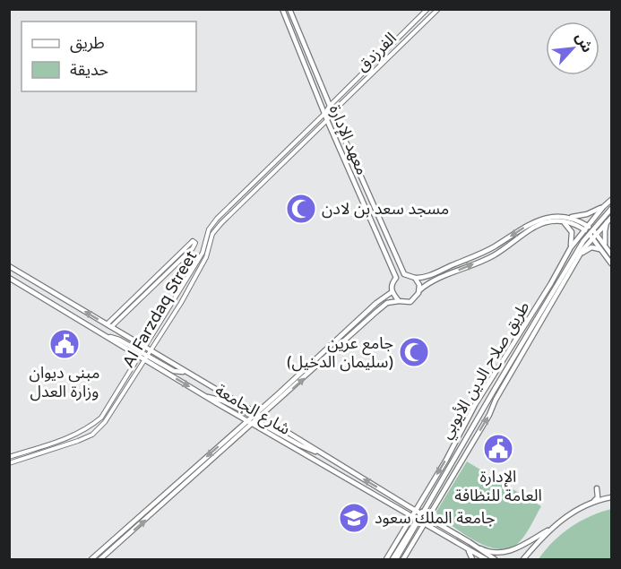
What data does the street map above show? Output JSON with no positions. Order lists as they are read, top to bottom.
{
  "streets": {
    "main road": ["معهد الإدارة", "طريق صلاح الدين الأيوبي", "شارع الجامعة"],
    "street": ["الفرزدق", "Al Farzdaq Street"]
  },
  "crossings": [
    ["الفرزدق", "معهد الإدارة"],
    ["الفرزدق", "Al Farzdaq Street"],
    ["معهد الإدارة", "Al Farzdaq Street"],
    ["Al Farzdaq Street", "شارع الجامعة"],
    ["طريق صلاح الدين الأيوبي", "شارع الجامعة"]
  ],
  "places": {
    "mosque": ["مسجد سعد بن لادن", "جامع عرين (سليمان الدخيل)"],
    "public building": ["مبنى ديوان وزارة العدل", "الإدارة العامة للنظافة"],
    "school or university": ["جامعة الملك سعود"]
  },
  "legend": ["طريق", "حديقة"],
  "north": "top right"
}
